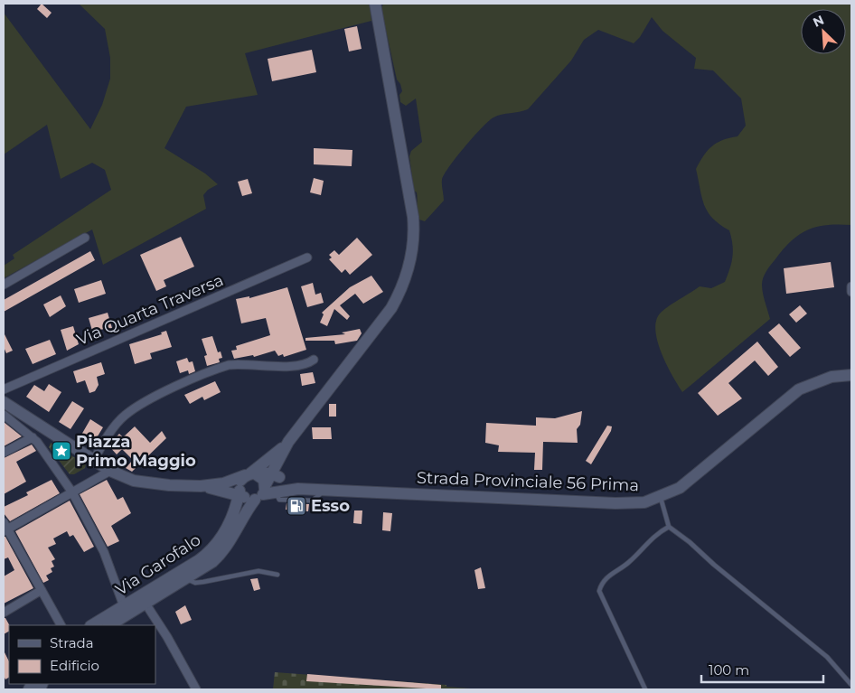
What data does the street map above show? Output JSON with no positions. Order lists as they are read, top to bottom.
{
  "streets": {
    "main road": ["Strada Provinciale 56 Prima", "Via Garofalo"],
    "street": ["Via Quarta Traversa"]
  },
  "crossings": [
    ["Strada Provinciale 56 Prima", "Via Garofalo"]
  ],
  "places": {
    "place": ["Piazza Primo Maggio"],
    "fuel station": ["Esso"]
  },
  "legend": ["Strada", "Edificio"],
  "scale_bar": "100 m",
  "north": "top left"
}
